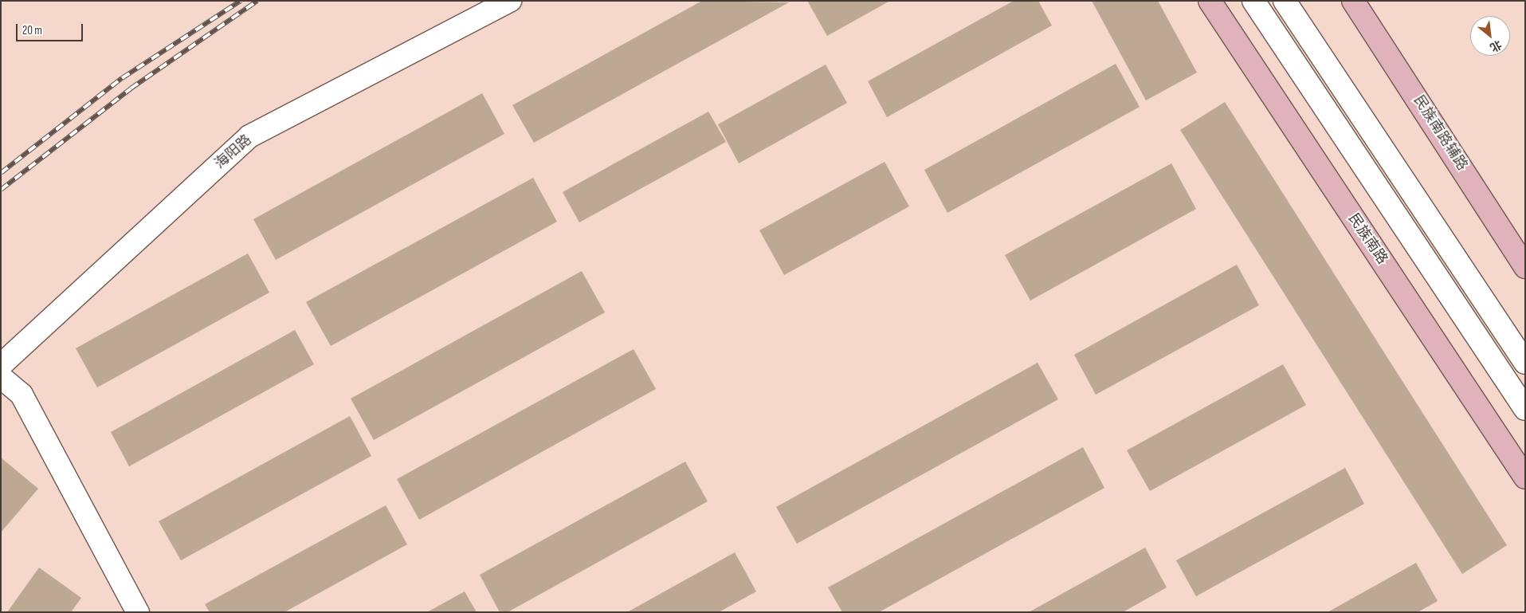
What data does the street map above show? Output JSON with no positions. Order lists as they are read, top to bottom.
{
  "streets": {
    "main road": ["民族南路辅路", "海阳路", "民族南路"]
  },
  "scale_bar": "20 m",
  "north": "bottom right"
}
